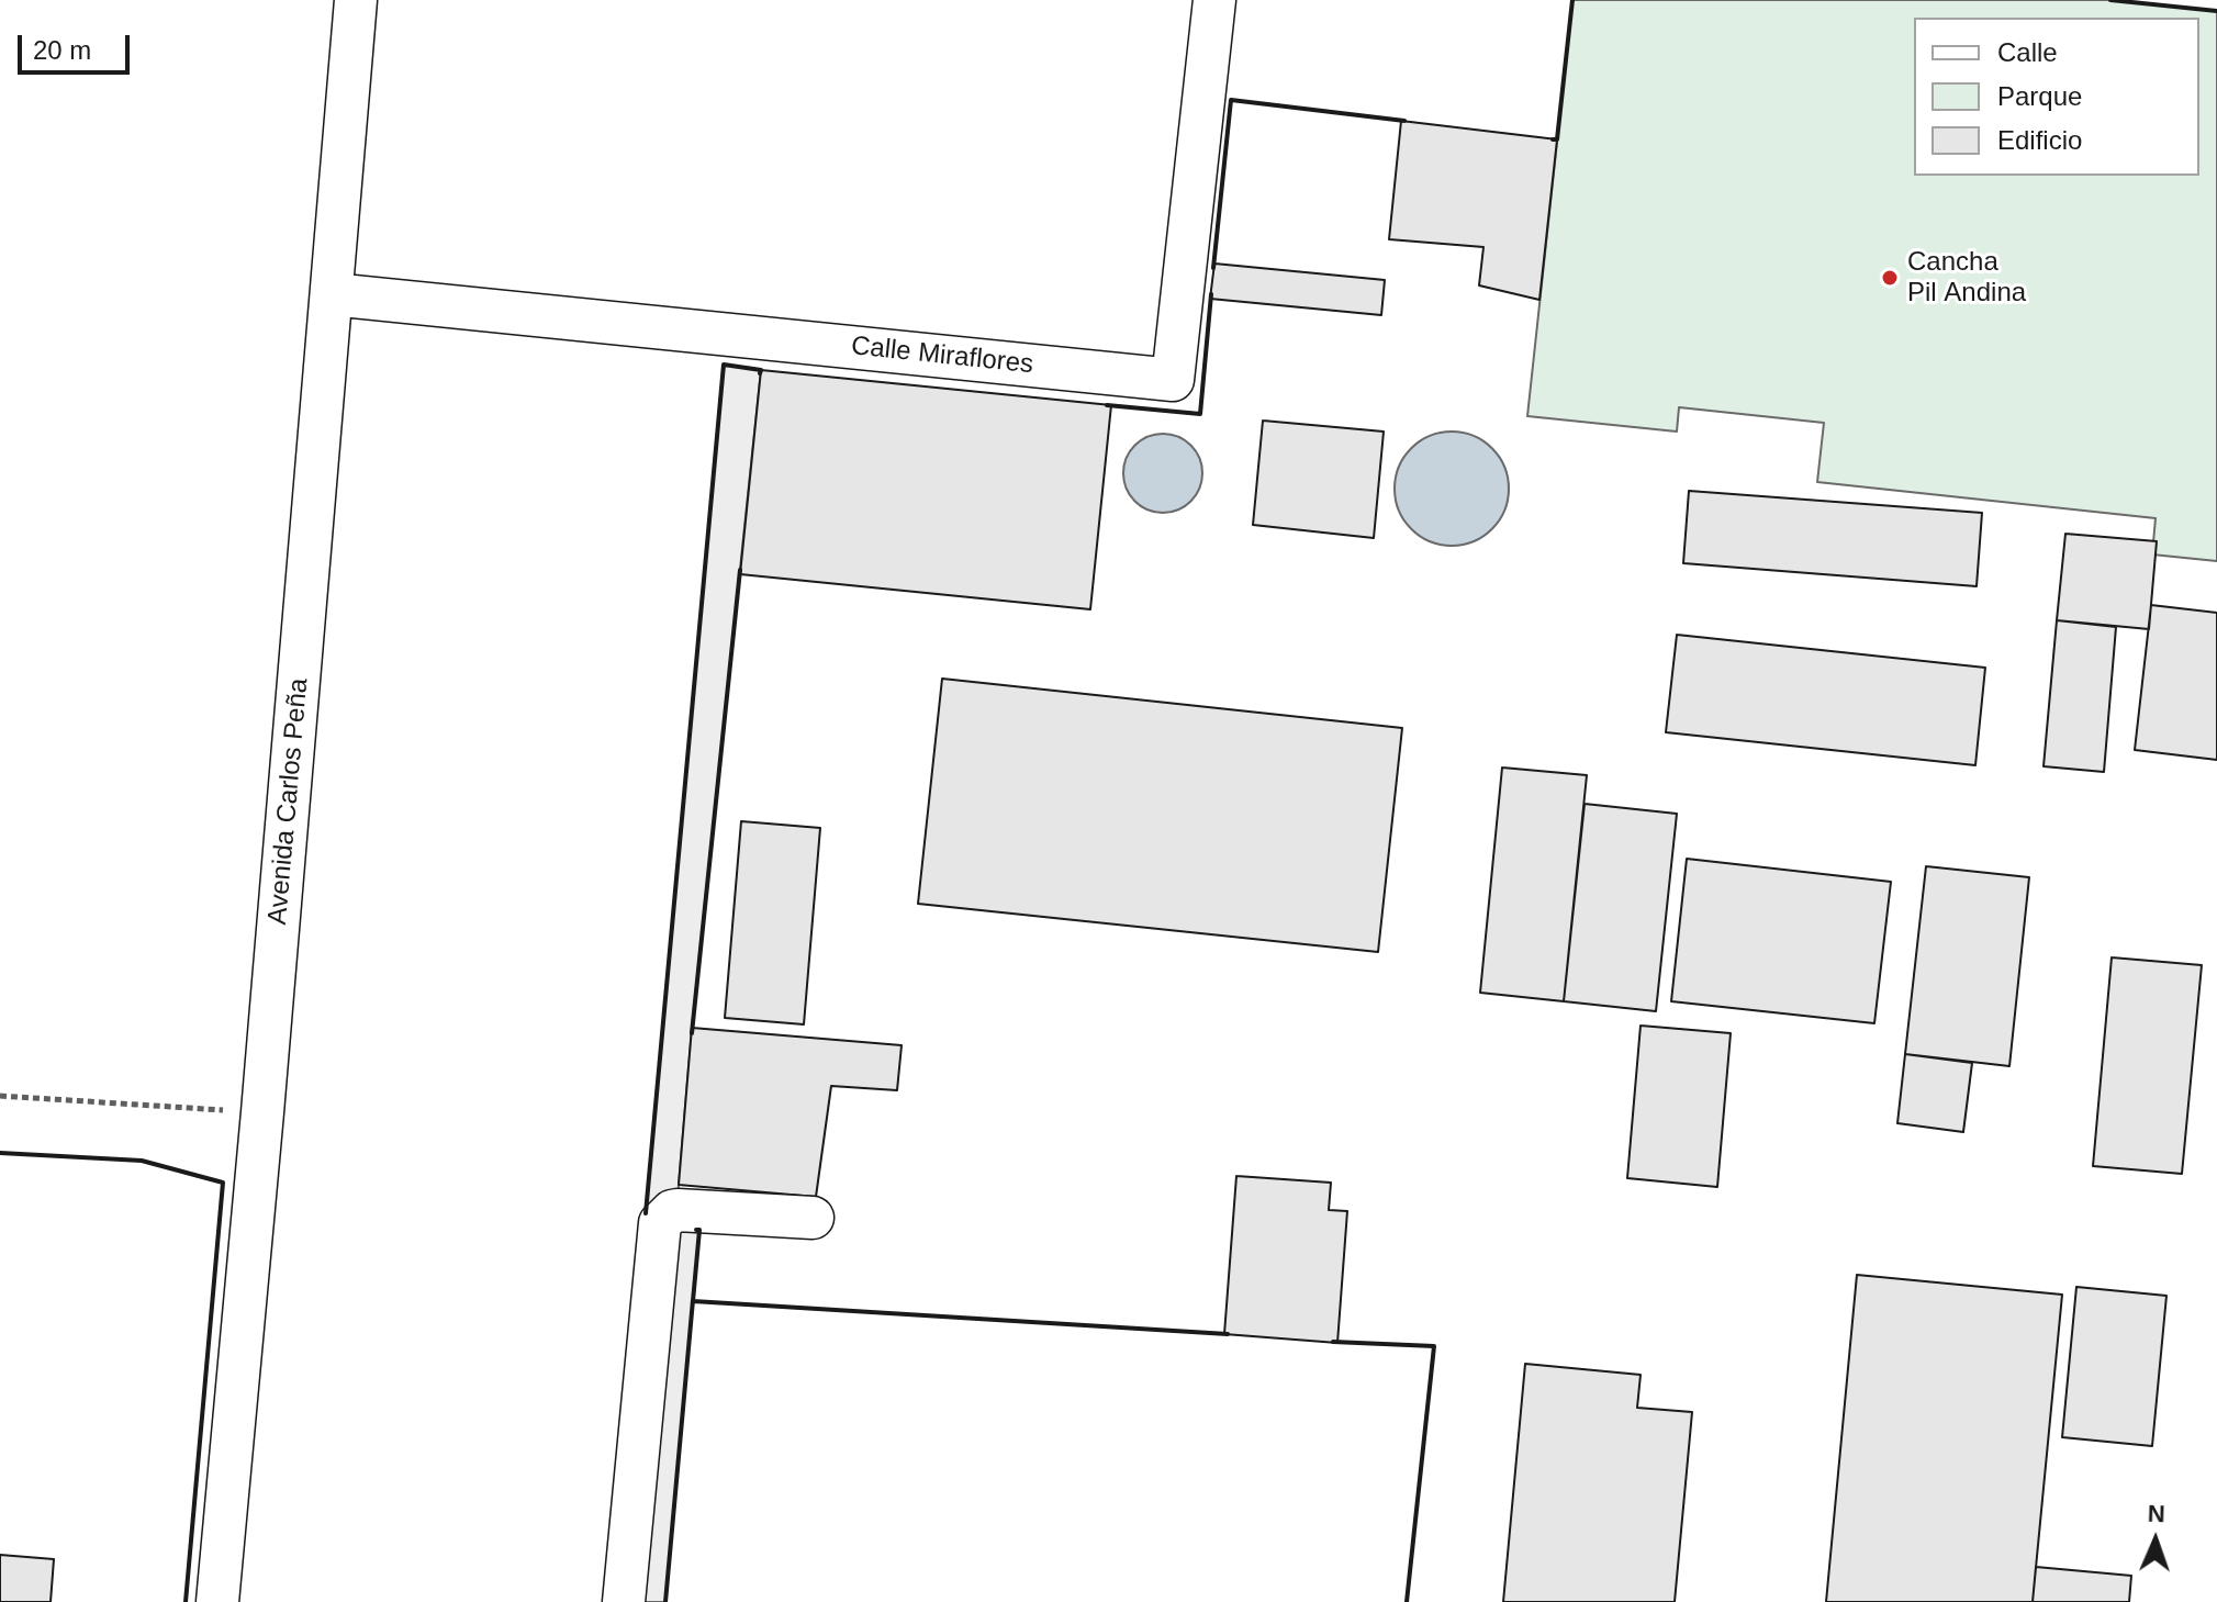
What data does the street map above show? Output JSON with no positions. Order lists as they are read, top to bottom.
{
  "streets": {
    "street": ["Calle Miraflores", "Avenida Carlos Peña"]
  },
  "crossings": [
    ["Calle Miraflores", "Avenida Carlos Peña"]
  ],
  "places": ["Cancha Pil Andina"],
  "legend": ["Calle", "Parque", "Edificio"],
  "scale_bar": "20 m",
  "north": "top"
}
